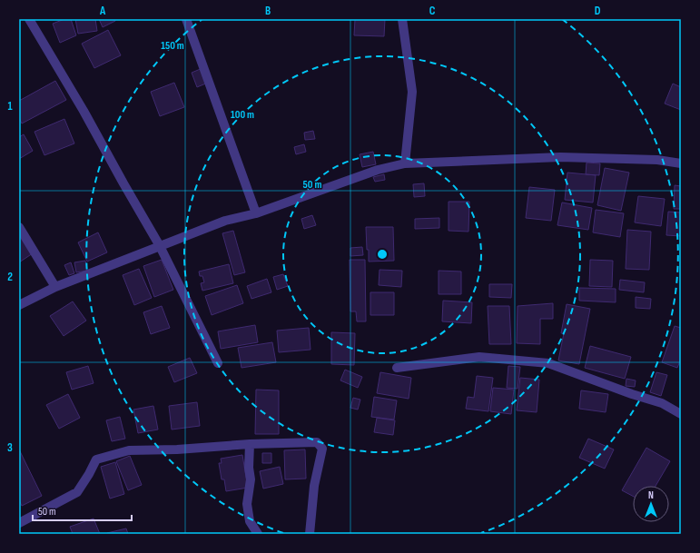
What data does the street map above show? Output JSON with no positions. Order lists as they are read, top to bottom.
{
  "scale_bar": "50 m",
  "north": "top",
  "grid": {
    "columns": [
      "A",
      "B",
      "C",
      "D"
    ],
    "rows": ["1", "2", "3"]
  },
  "rings": ["150 m", "100 m", "50 m"]
}
